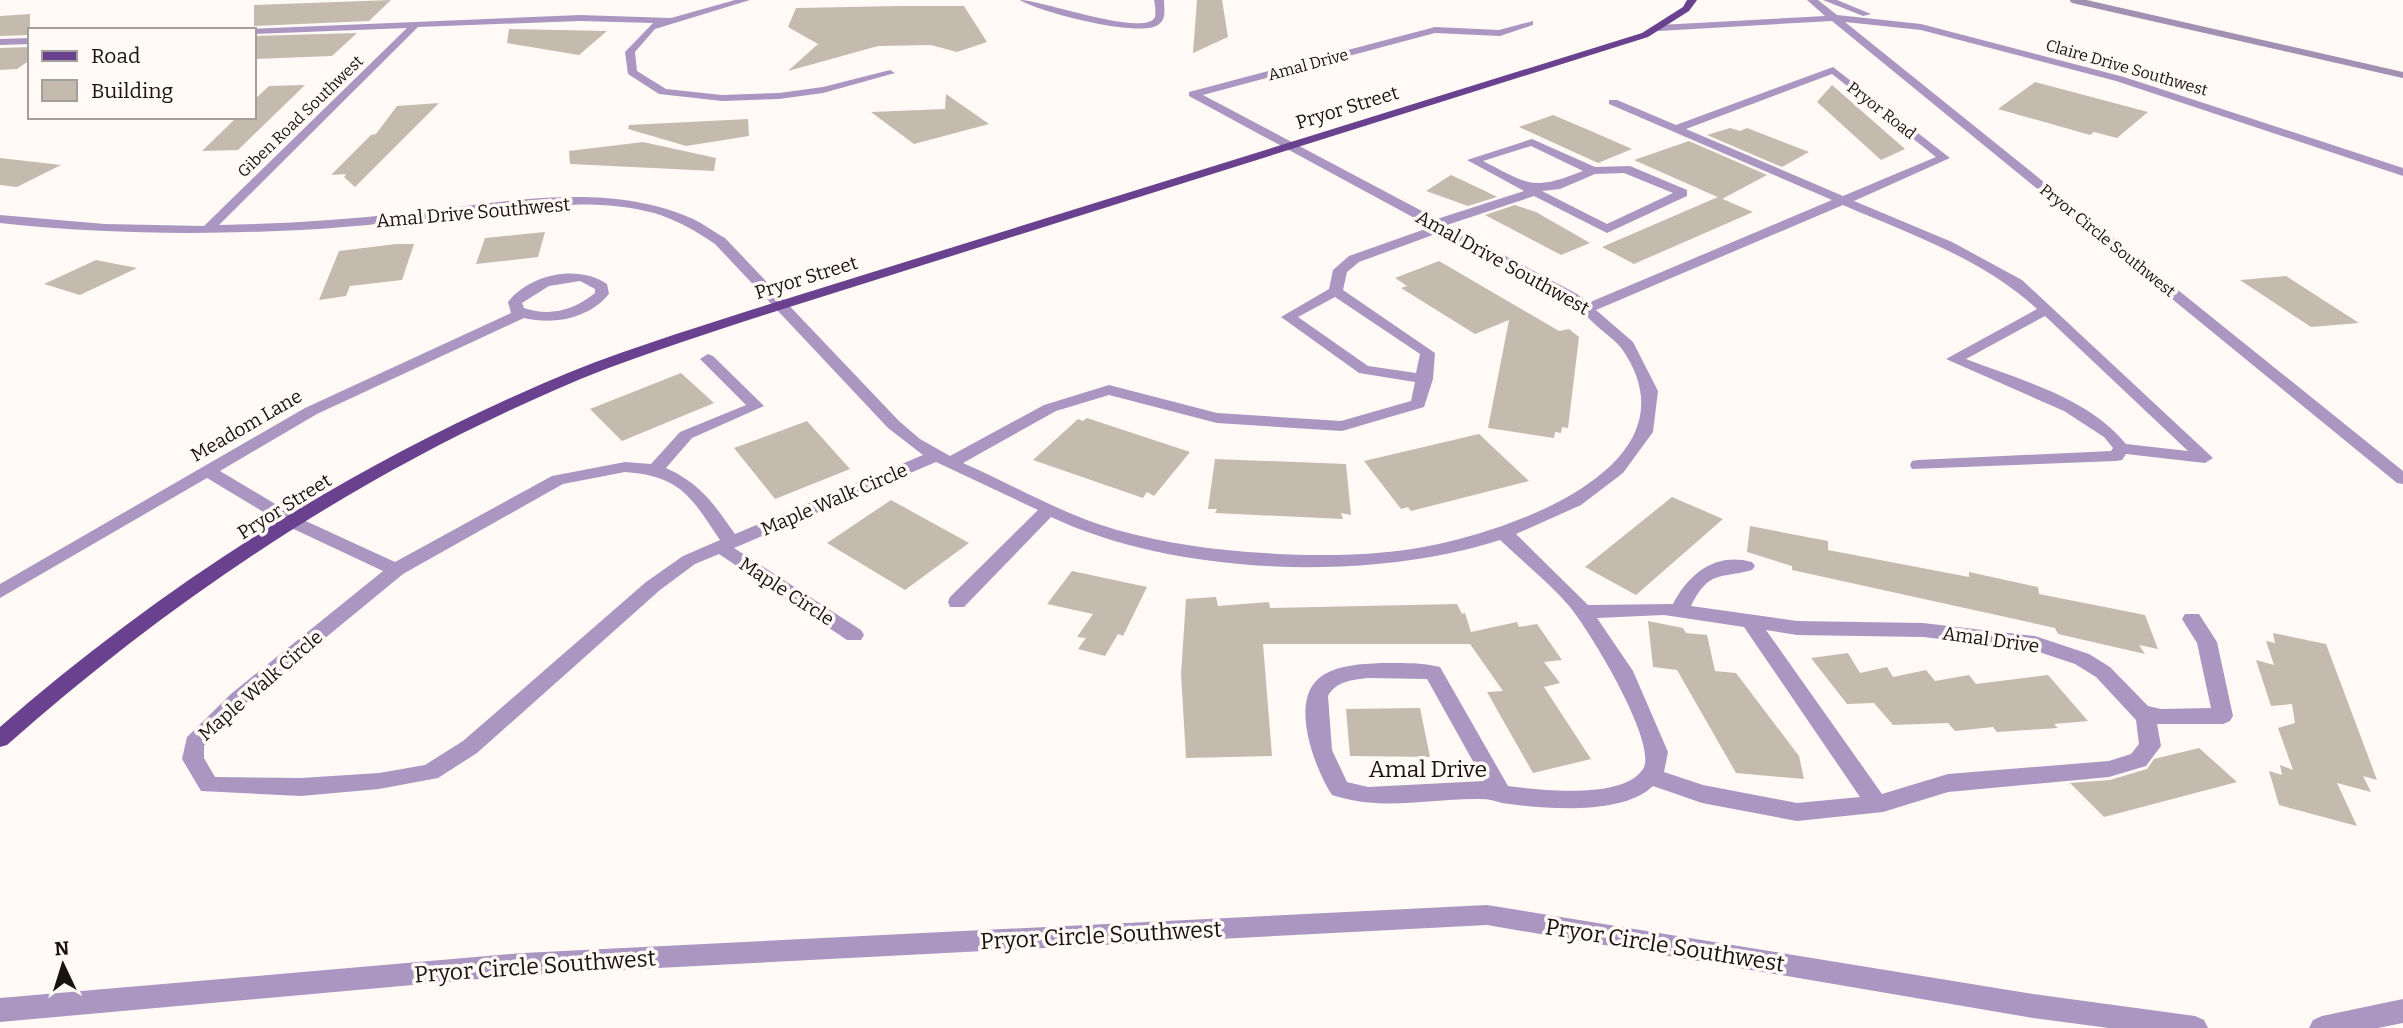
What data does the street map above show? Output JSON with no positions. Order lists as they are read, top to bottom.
{
  "streets": {
    "main road": ["Pryor Street"],
    "street": [
      "Amal Drive",
      "Claire Drive Southwest",
      "Pryor Road",
      "Giben Road Southwest",
      "Amal Drive Southwest",
      "Pryor Circle Southwest",
      "Meadom Lane",
      "Maple Walk Circle",
      "Maple Circle"
    ]
  },
  "crossings": [
    ["Amal Drive", "Pryor Street"],
    ["Amal Drive", "Amal Drive Southwest"],
    ["Claire Drive Southwest", "Pryor Street"],
    ["Claire Drive Southwest", "Pryor Circle Southwest"],
    ["Pryor Street", "Amal Drive Southwest"],
    ["Pryor Road", "Amal Drive Southwest"],
    ["Giben Road Southwest", "Amal Drive Southwest"],
    ["Amal Drive Southwest", "Maple Walk Circle"],
    ["Maple Walk Circle", "Maple Circle"]
  ],
  "legend": ["Road", "Building"],
  "north": "top"
}
